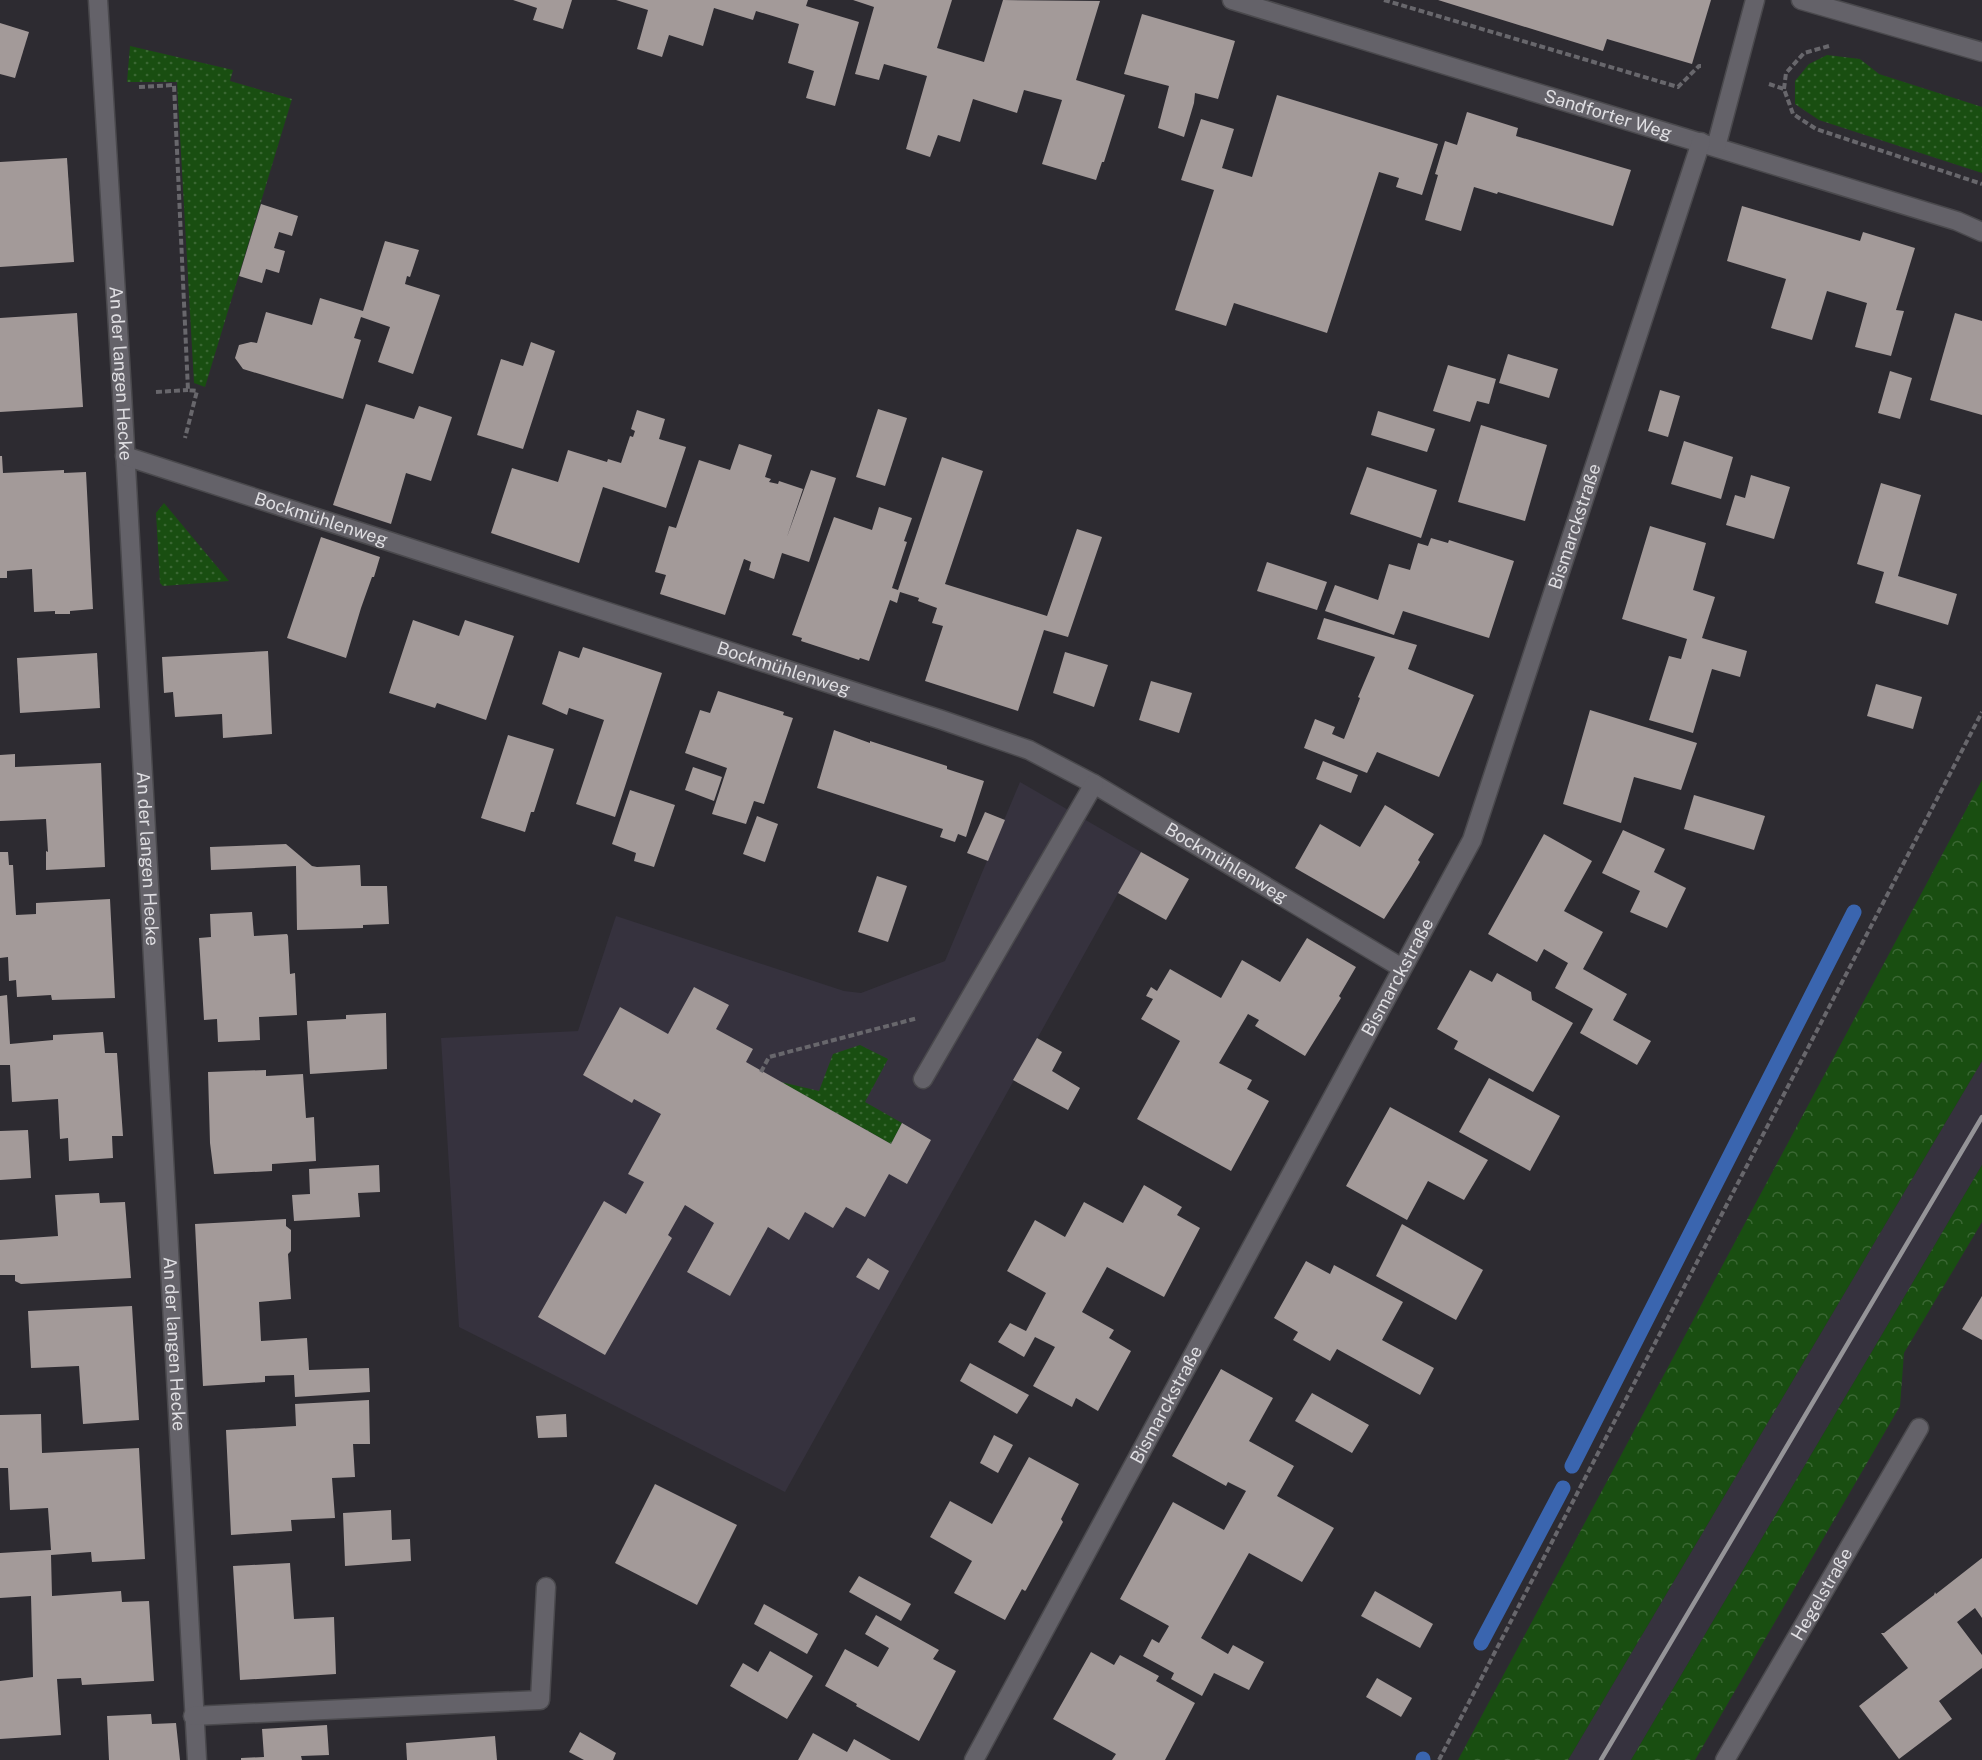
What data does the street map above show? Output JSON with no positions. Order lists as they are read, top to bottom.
{
  "streets": {
    "street": [
      "Sandforter Weg",
      "An der langen Hecke",
      "Bockmühlenweg",
      "Bismarckstraße",
      "Hegelstraße"
    ]
  },
  "crossings": [
    ["Sandforter Weg", "Bismarckstraße"],
    ["An der langen Hecke", "Bockmühlenweg"],
    ["Bockmühlenweg", "Bismarckstraße"]
  ]
}
